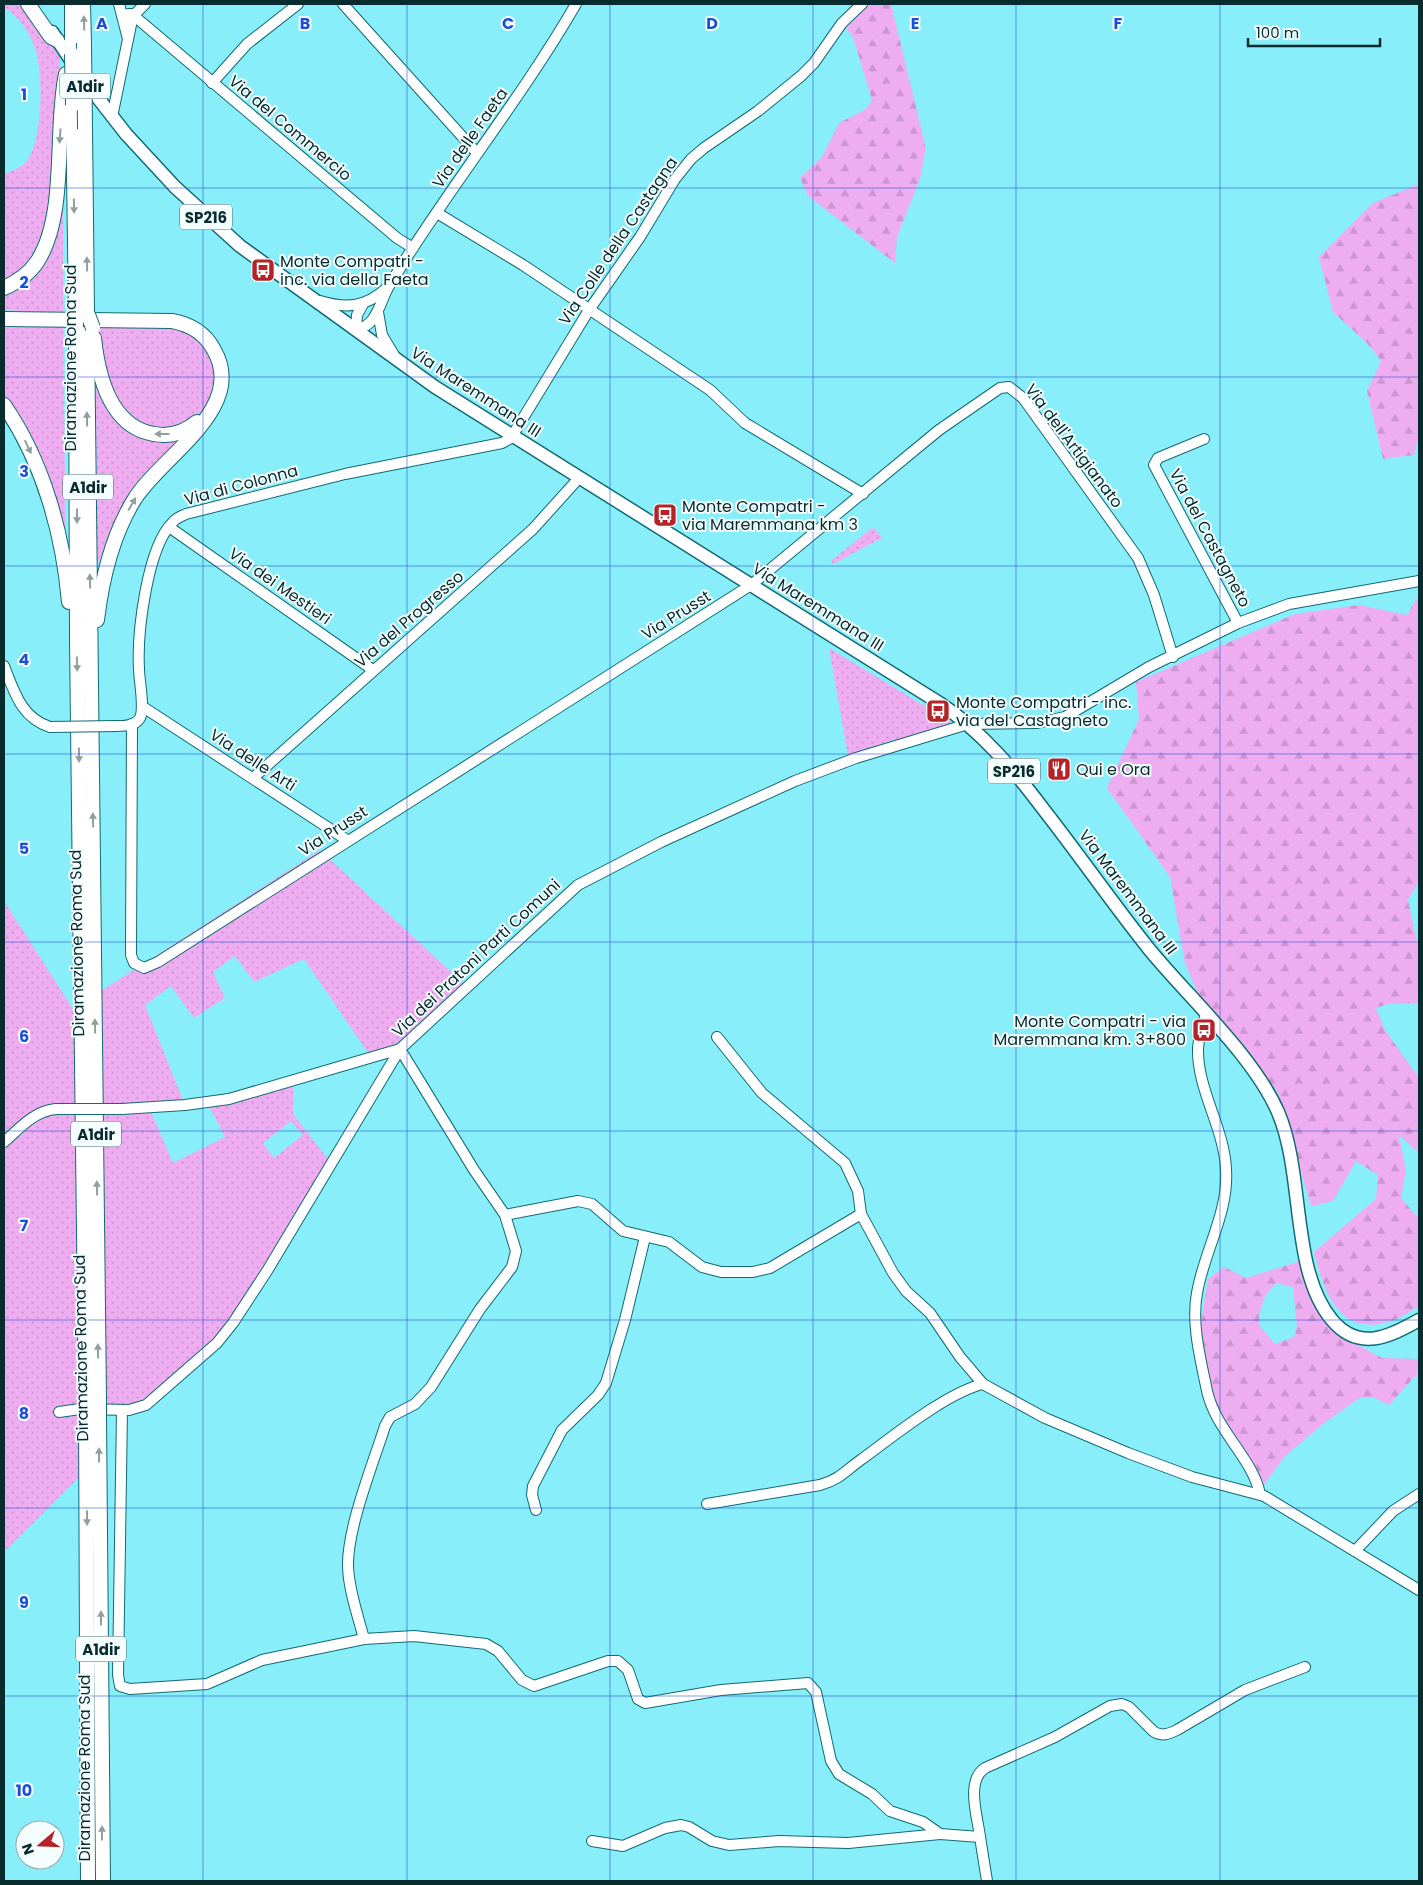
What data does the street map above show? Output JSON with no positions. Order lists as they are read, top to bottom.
{
  "streets": {
    "highway": ["A1dir", "Diramazione Roma Sud"],
    "main road": ["SP216", "Via Maremmana III"],
    "street": [
      "Via del Commercio",
      "Via delle Faeta",
      "Via Colle della Castagna",
      "Via dell'Artigianato",
      "Via di Colonna",
      "Via del Castagneto",
      "Via dei Mestieri",
      "Via Prusst",
      "Via del Progresso",
      "Via delle Arti",
      "Via dei Pratoni Parti Comuni"
    ]
  },
  "crossings": [
    ["Via del Commercio", "Via delle Faeta"],
    ["Via Colle della Castagna", "Via Maremmana III"],
    ["Via Colle della Castagna", "Via di Colonna"],
    ["Via Maremmana III", "Via dell'Artigianato"],
    ["Via Maremmana III", "Via di Colonna"],
    ["Via Maremmana III", "Via del Castagneto"],
    ["Via Maremmana III", "Via Prusst"],
    ["Via Maremmana III", "Via del Progresso"],
    ["Via Maremmana III", "Via dei Pratoni Parti Comuni"],
    ["Via dell'Artigianato", "Via del Castagneto"],
    ["Via dell'Artigianato", "Via Prusst"],
    ["Via di Colonna", "Via dei Mestieri"],
    ["Via del Castagneto", "Via dei Pratoni Parti Comuni"],
    ["Via dei Mestieri", "Via del Progresso"],
    ["Via Prusst", "Via delle Arti"],
    ["Via del Progresso", "Via delle Arti"]
  ],
  "places": {
    "bus stop": [
      "Monte Compatri - inc. via della Faeta",
      "Monte Compatri - via Maremmana km 3",
      "Monte Compatri - inc. via del Castagneto",
      "Monte Compatri - via Maremmana km. 3+800"
    ],
    "restaurant": ["Qui e Ora"]
  },
  "scale_bar": "100 m",
  "north": "left",
  "grid": {
    "columns": [
      "A",
      "B",
      "C",
      "D",
      "E",
      "F"
    ],
    "rows": [
      "1",
      "2",
      "3",
      "4",
      "5",
      "6",
      "7",
      "8",
      "9",
      "10"
    ]
  }
}
